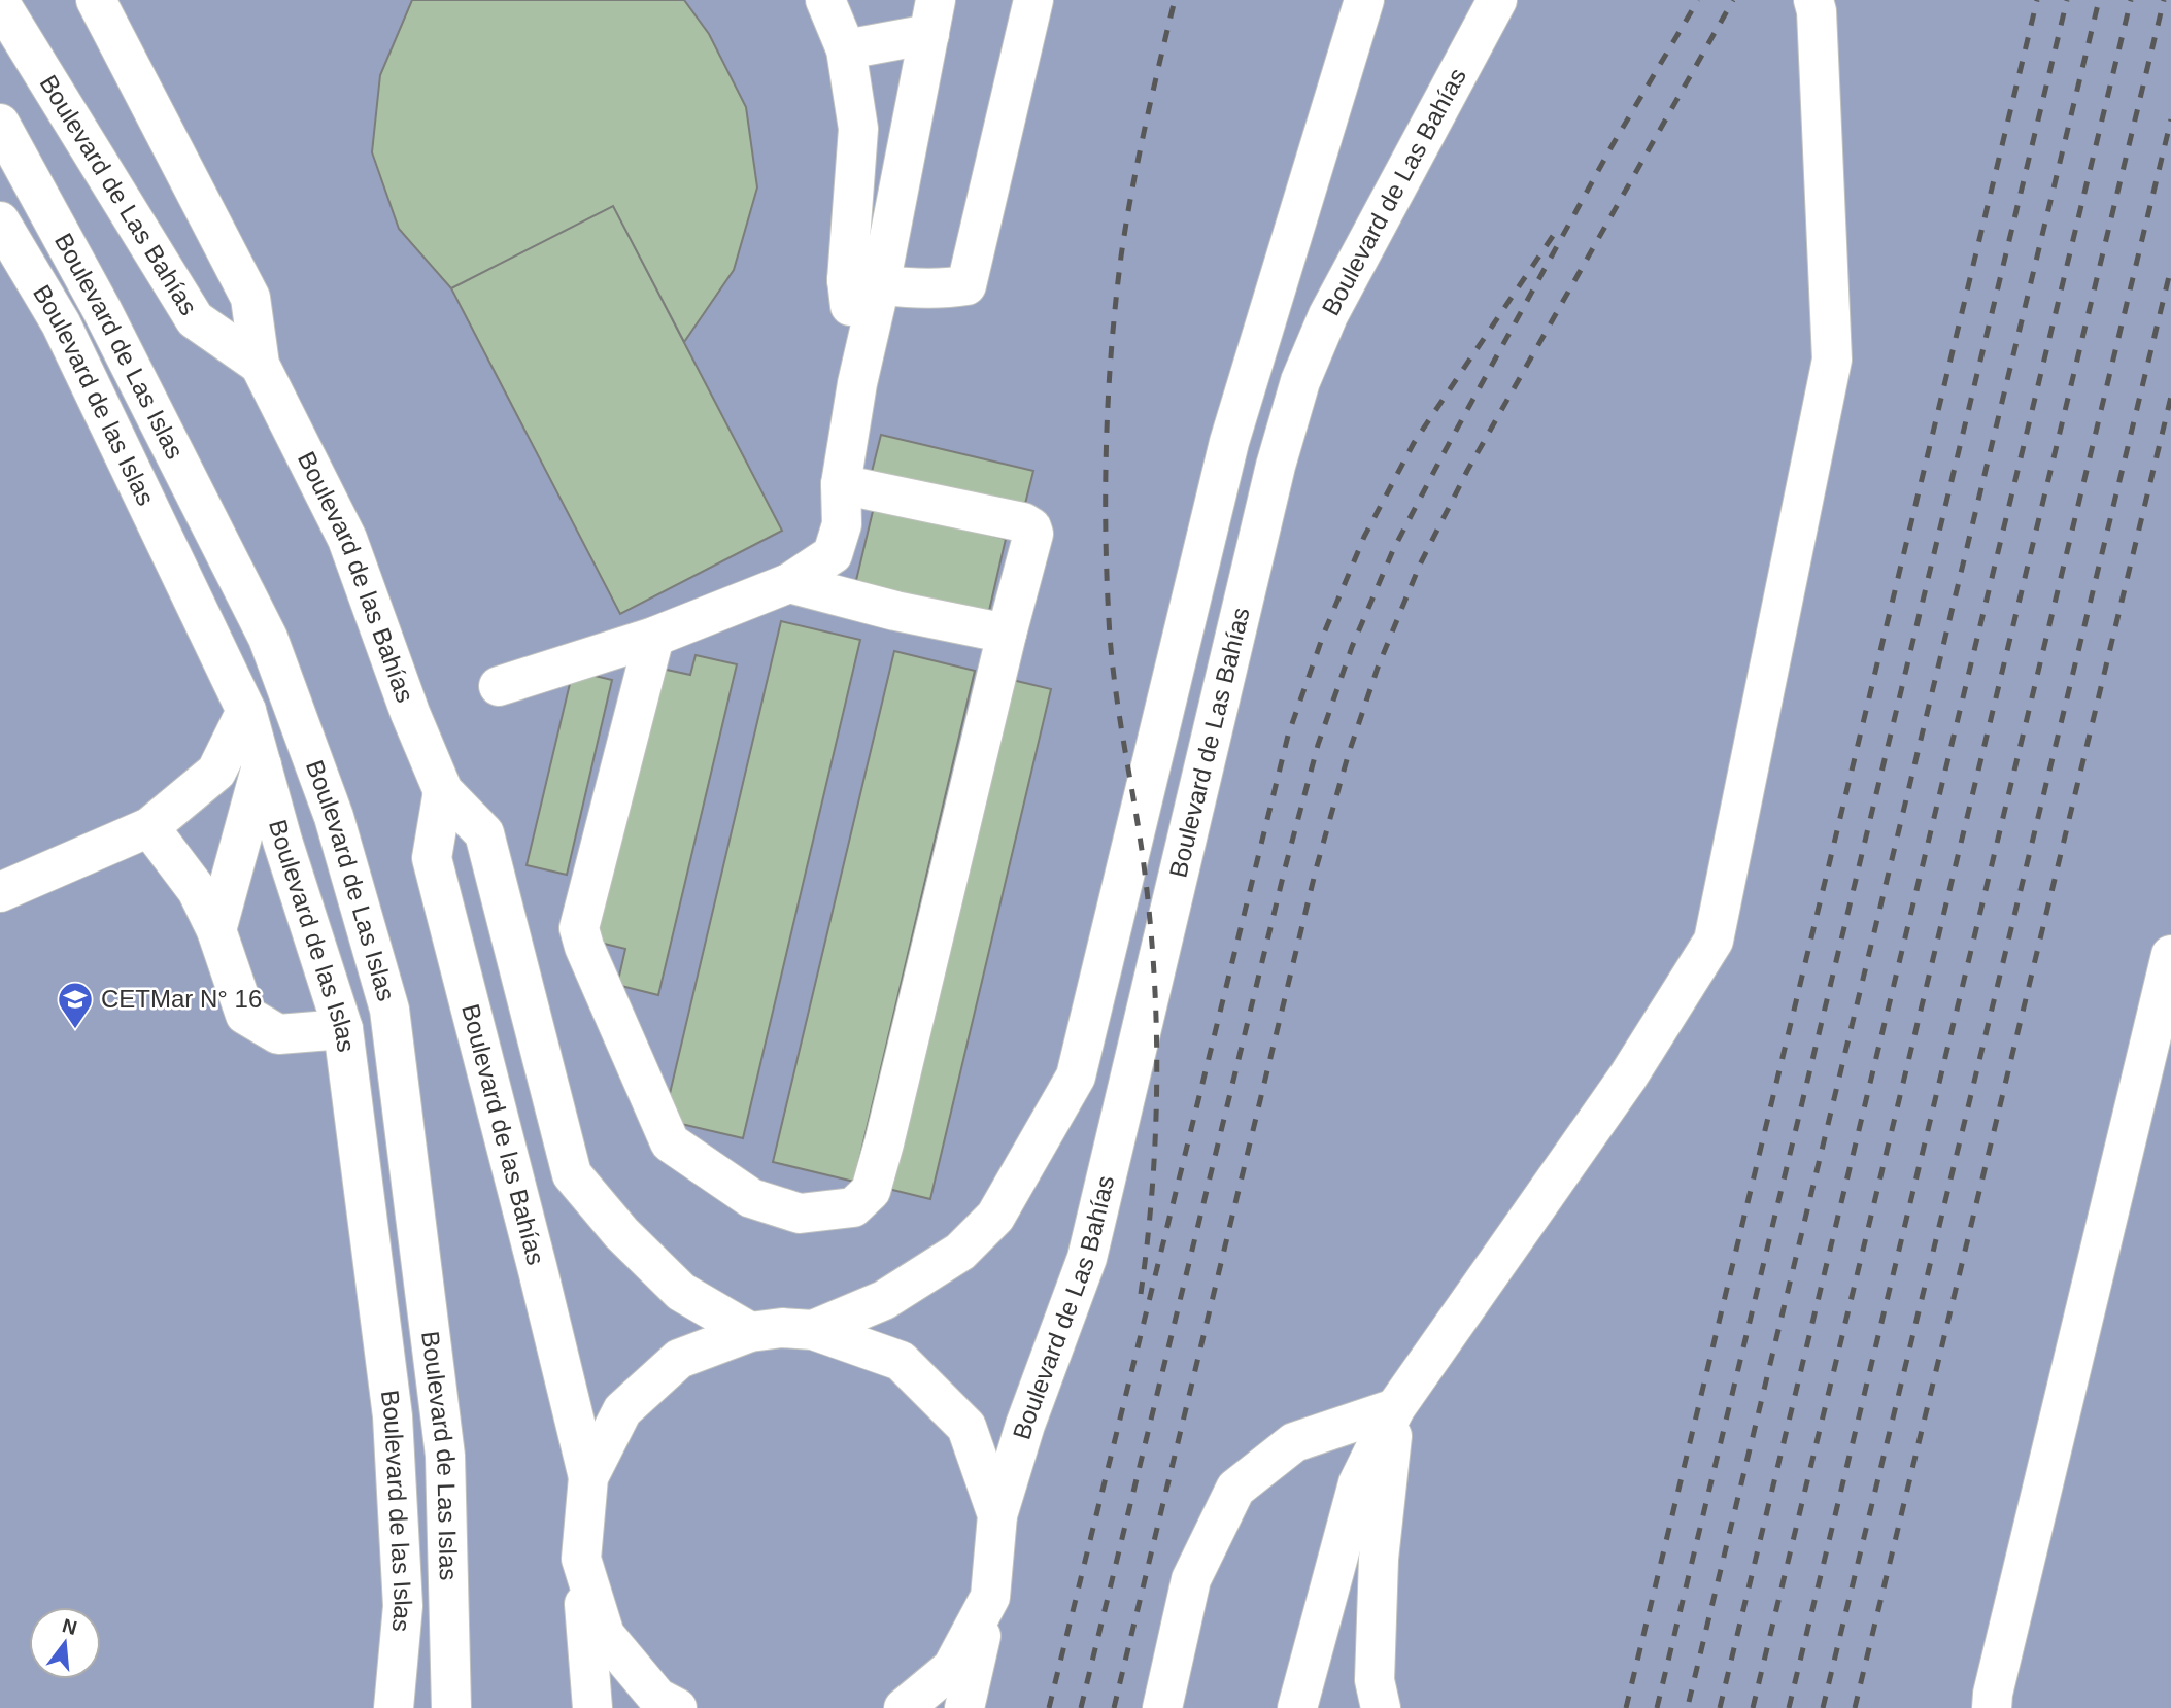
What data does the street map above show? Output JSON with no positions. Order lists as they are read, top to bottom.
{
  "streets": {
    "street": [
      "Boulevard de Las Bahías",
      "Boulevard de Las Islas",
      "Boulevard de las Islas",
      "Boulevard de las Bahías"
    ]
  },
  "crossings": [
    ["Boulevard de Las Bahías", "Boulevard de las Bahías"]
  ],
  "places": {
    "school or university": ["CETMar N° 16"]
  },
  "north": "top"
}
